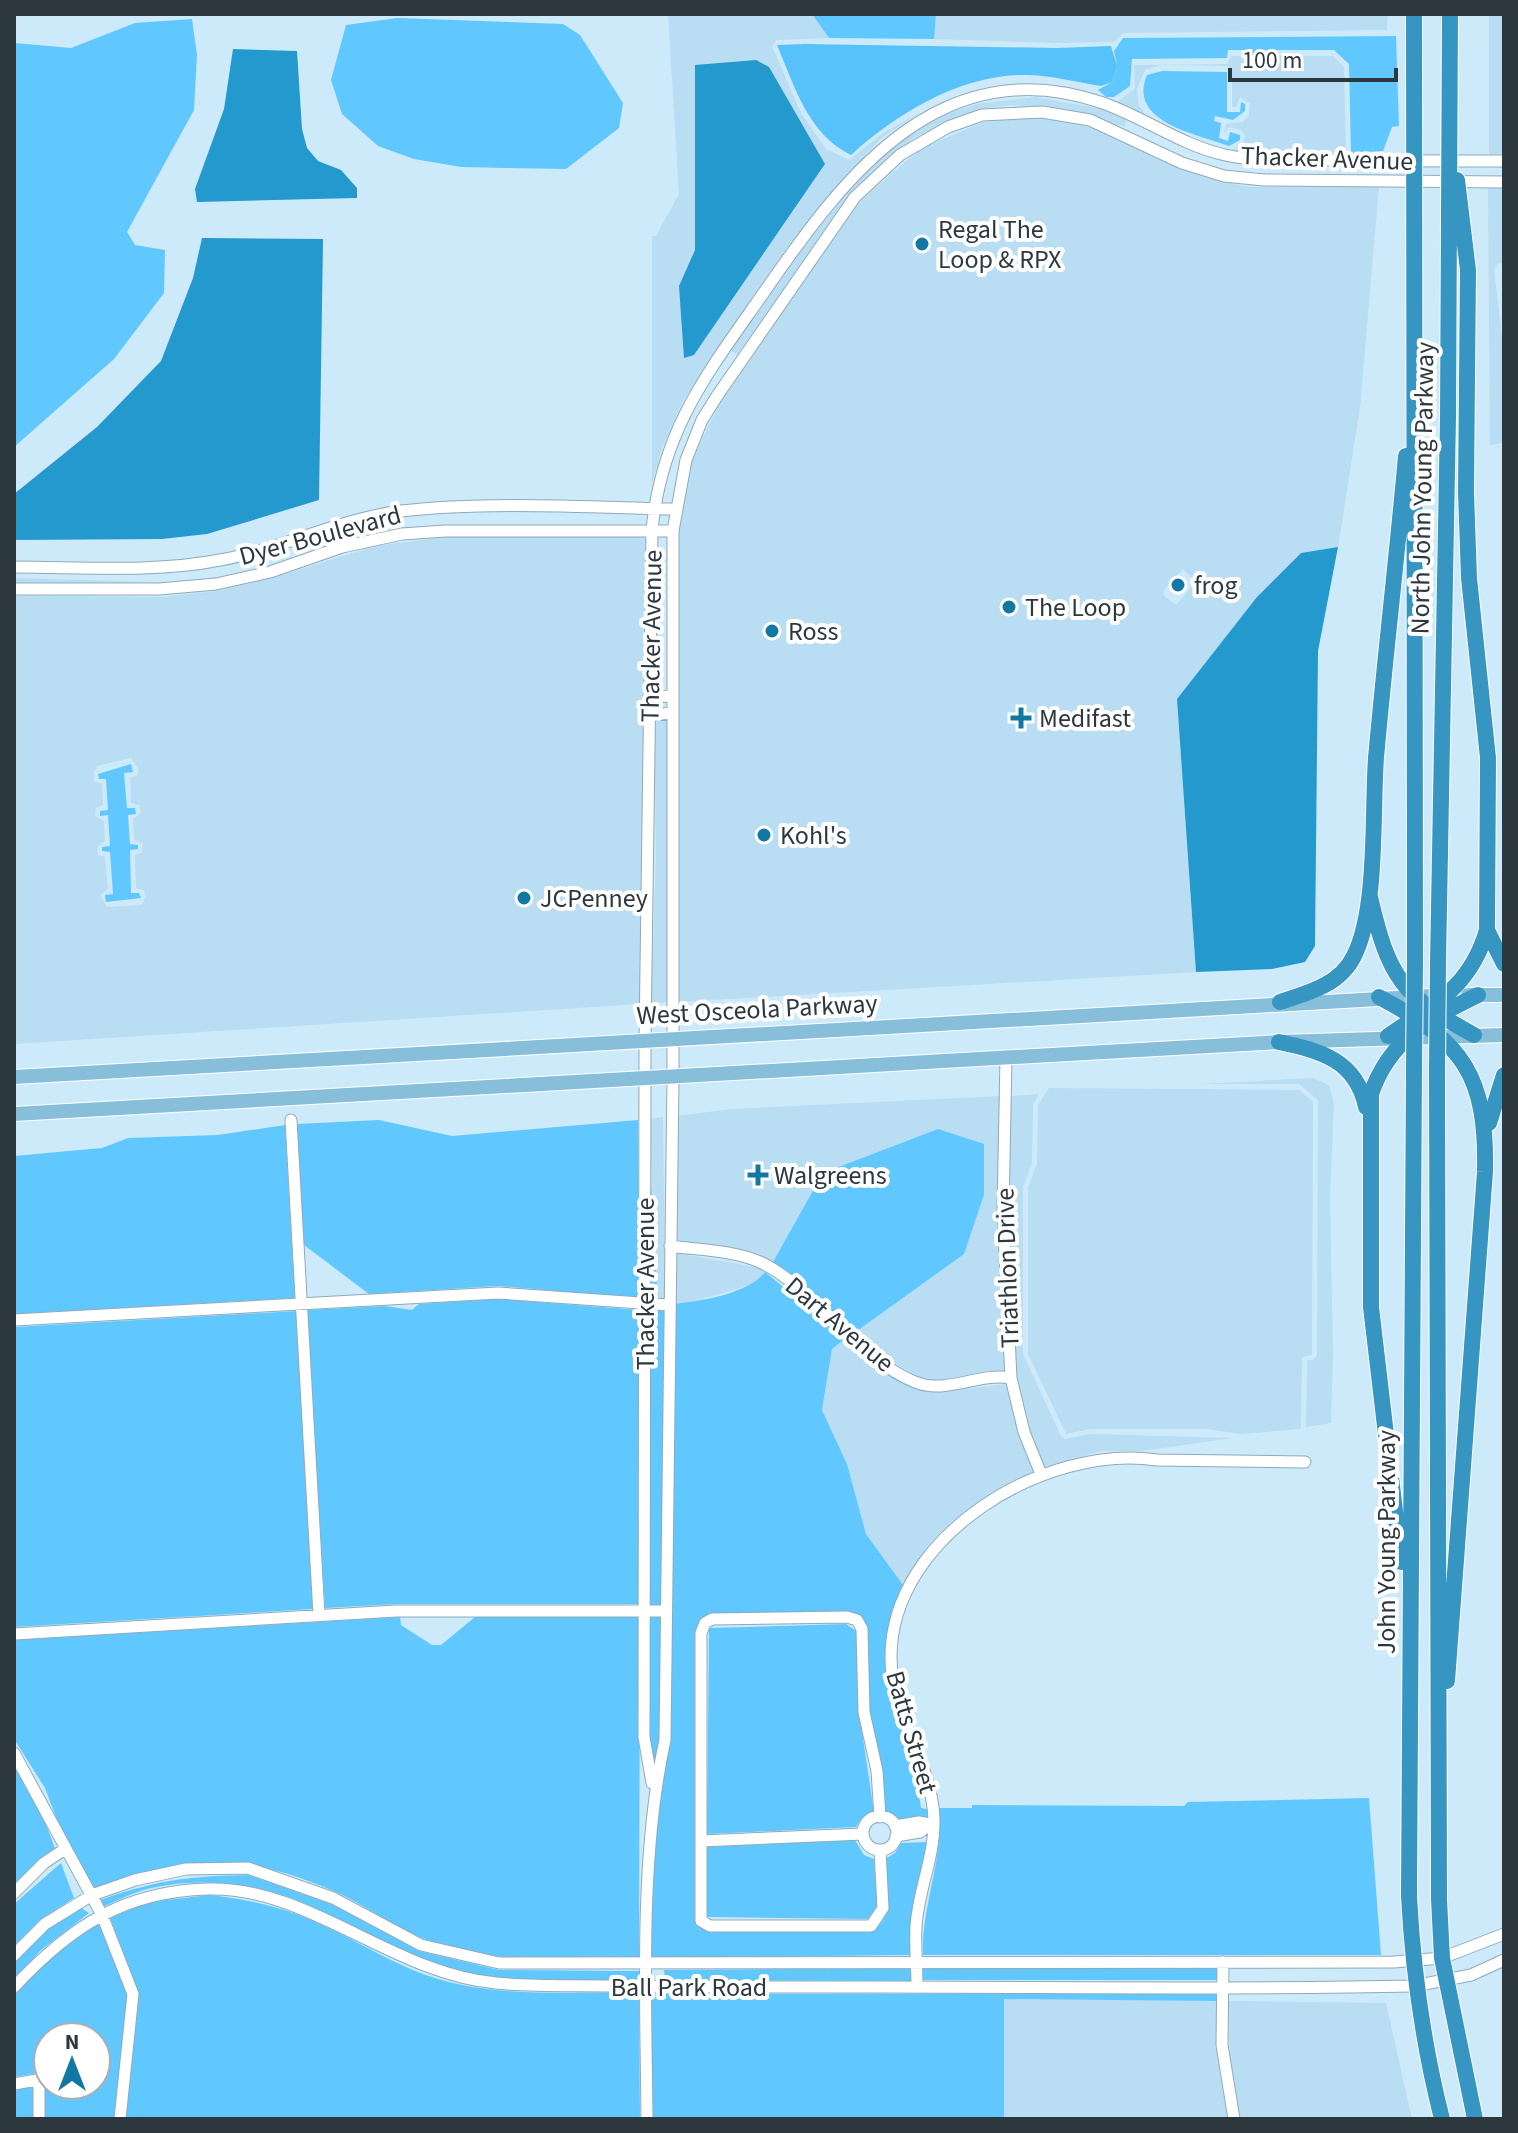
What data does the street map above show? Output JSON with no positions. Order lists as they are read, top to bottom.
{
  "streets": {
    "highway": ["North John Young Parkway", "John Young Parkway"],
    "main road": ["West Osceola Parkway"],
    "street": [
      "Thacker Avenue",
      "Dyer Boulevard",
      "Triathlon Drive",
      "Dart Avenue",
      "Batts Street",
      "Ball Park Road"
    ]
  },
  "crossings": [
    ["Thacker Avenue", "North John Young Parkway"],
    ["Thacker Avenue", "Dyer Boulevard"],
    ["Thacker Avenue", "West Osceola Parkway"],
    ["Thacker Avenue", "Dart Avenue"],
    ["Thacker Avenue", "Ball Park Road"],
    ["North John Young Parkway", "John Young Parkway"],
    ["Triathlon Drive", "Dart Avenue"],
    ["Triathlon Drive", "Batts Street"],
    ["John Young Parkway", "Ball Park Road"],
    ["Batts Street", "Ball Park Road"]
  ],
  "places": {
    "other": [
      "Regal The Loop & RPX",
      "frog",
      "The Loop",
      "Ross",
      "Kohl's",
      "JCPenney"
    ],
    "health": ["Medifast", "Walgreens"]
  },
  "scale_bar": "100 m",
  "north": "top"
}
